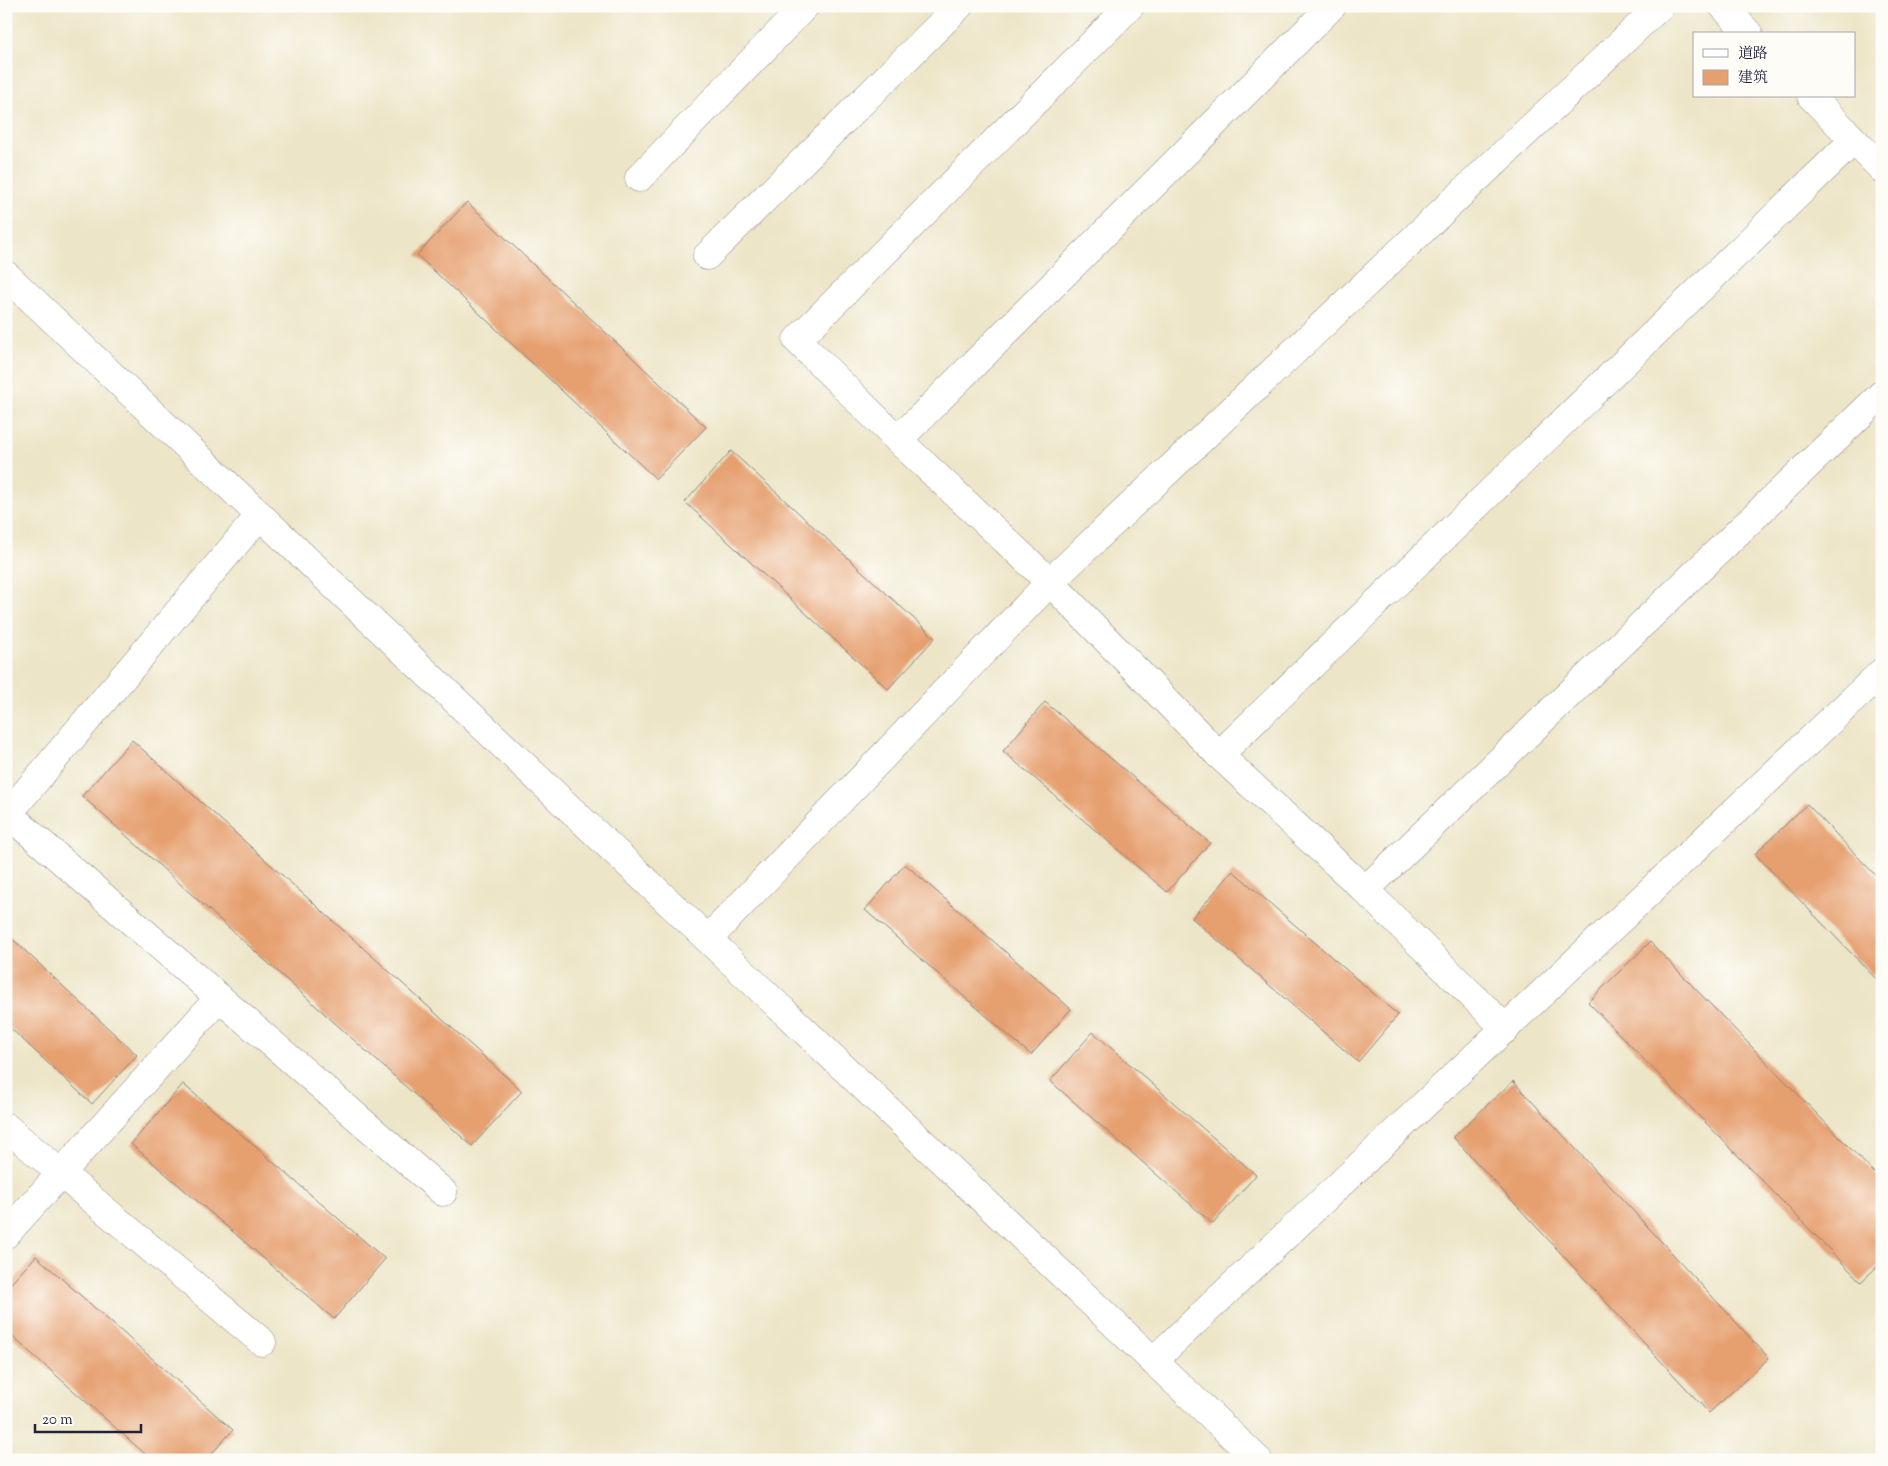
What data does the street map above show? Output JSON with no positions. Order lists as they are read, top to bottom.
{
  "legend": ["道路", "建筑"],
  "scale_bar": "20 m"
}
